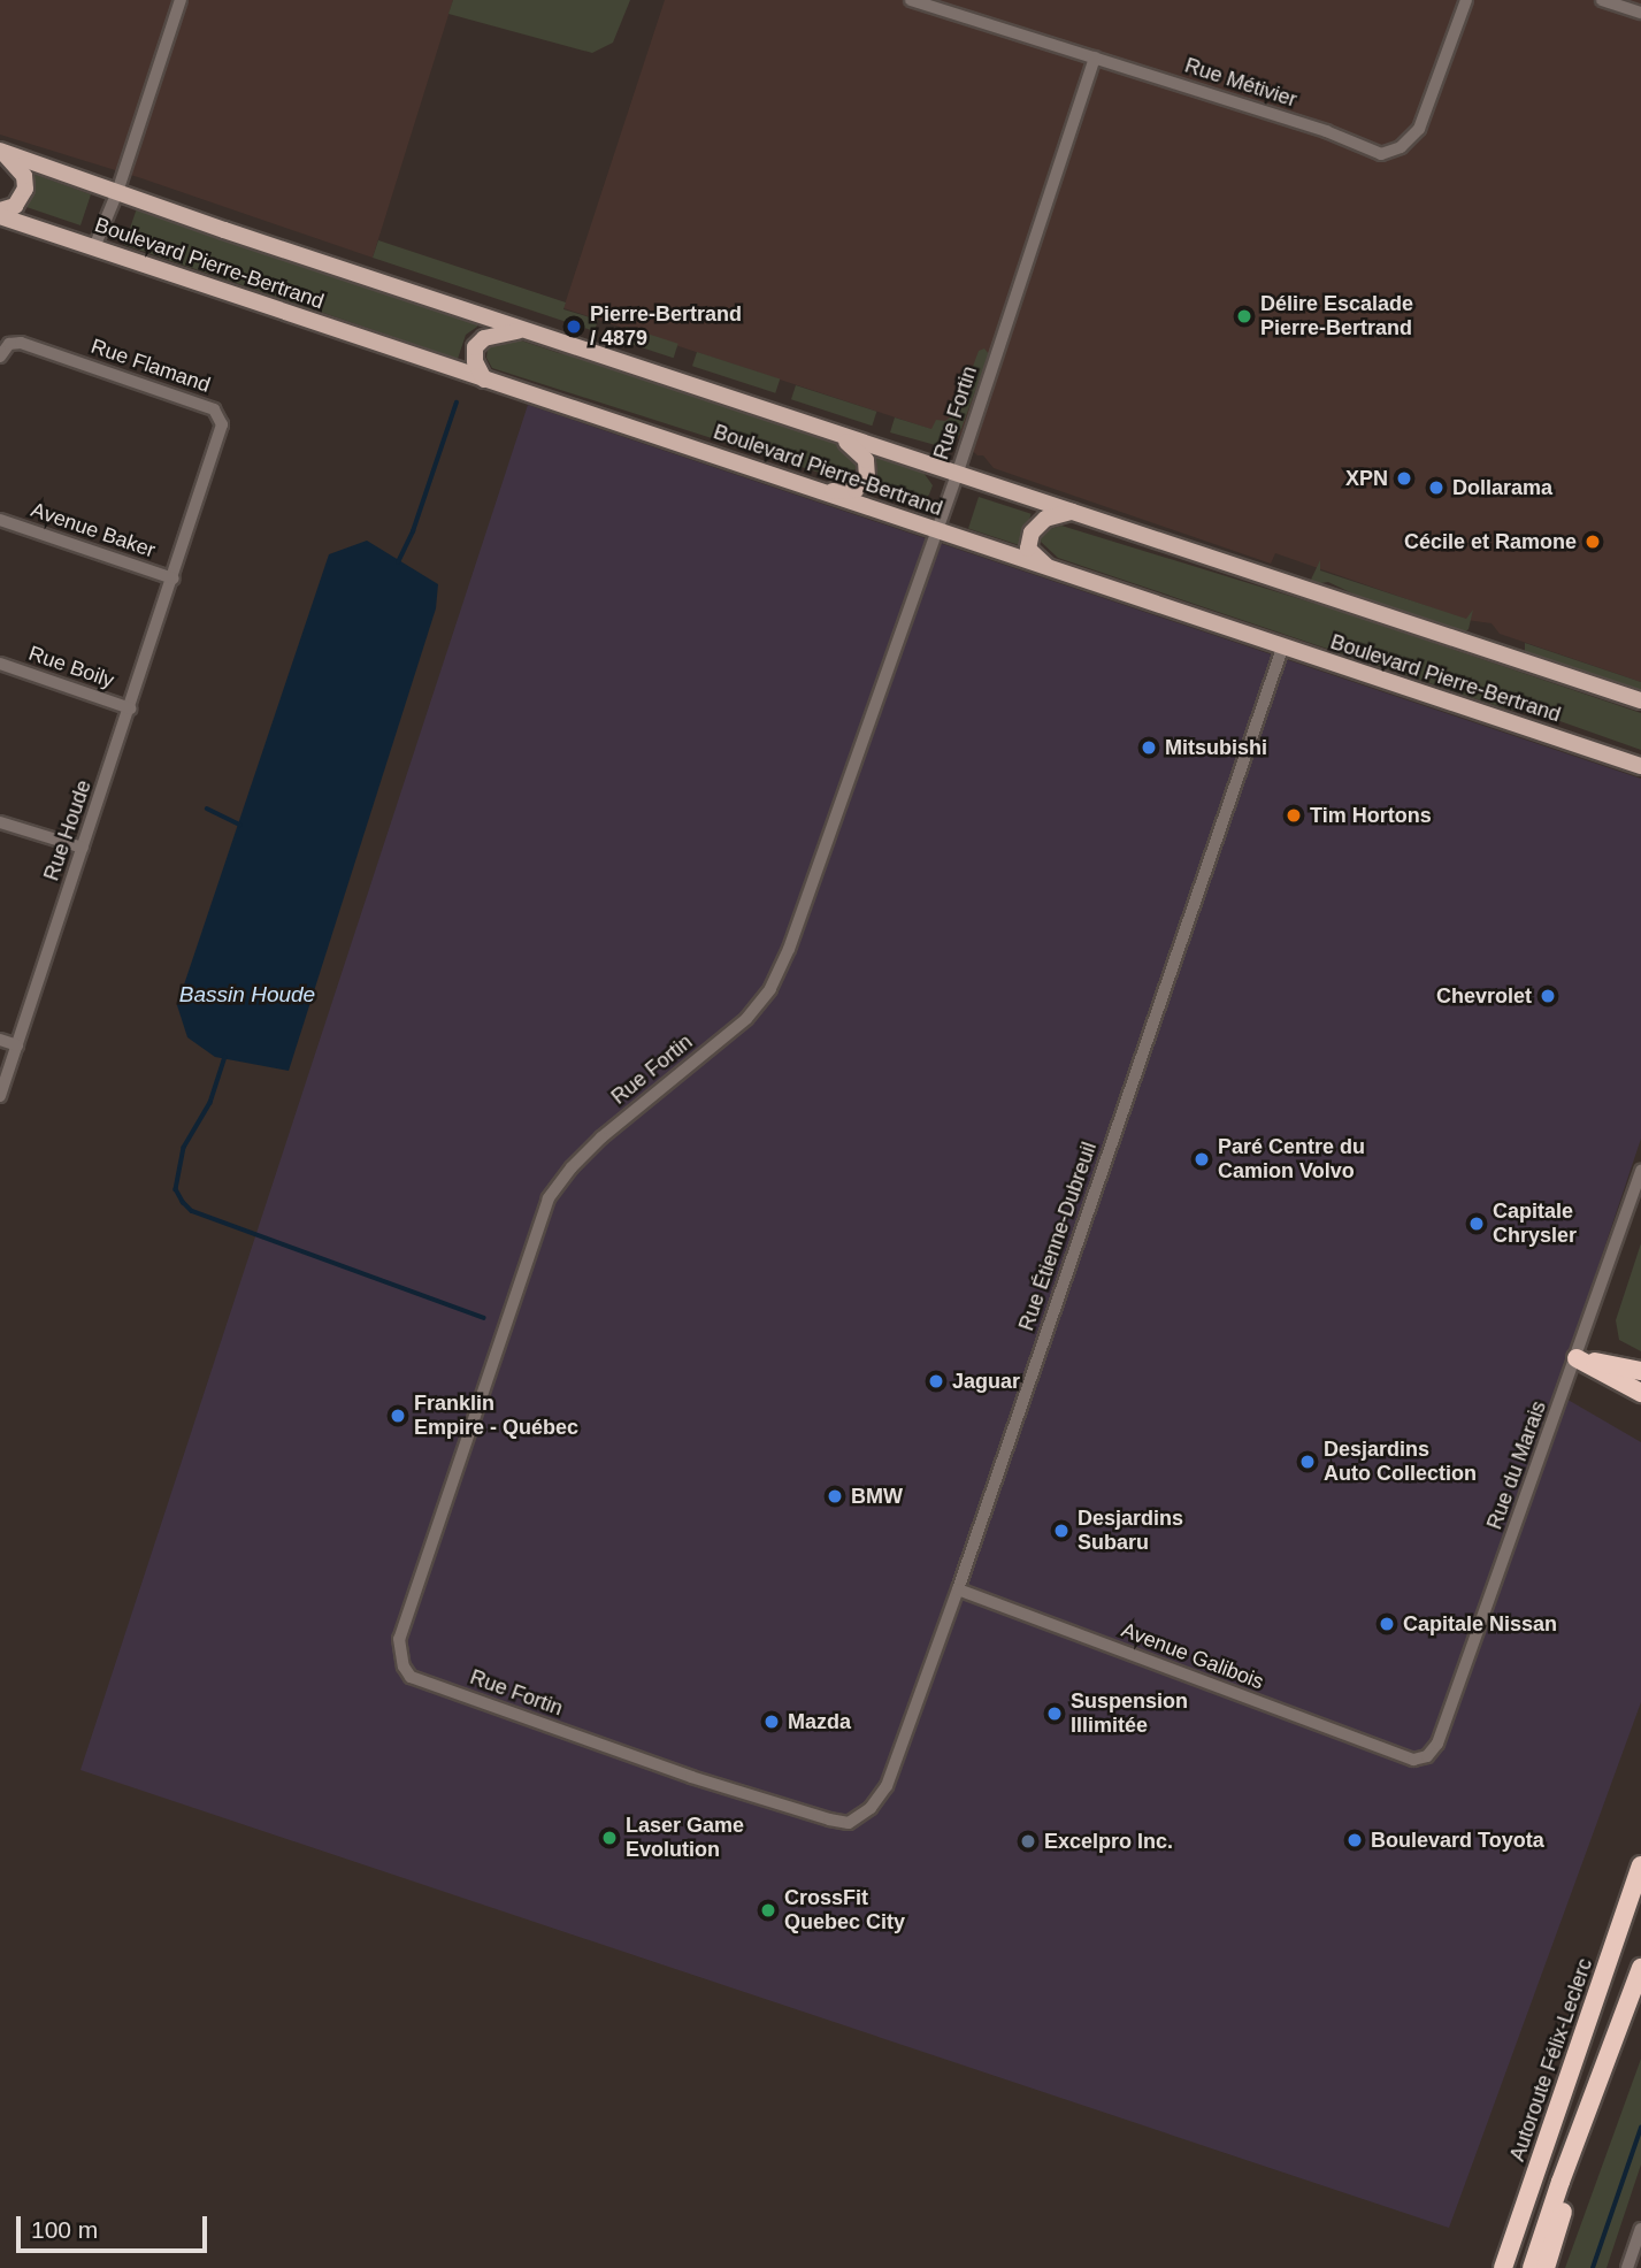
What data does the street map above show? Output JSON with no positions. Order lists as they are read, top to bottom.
{
  "streets": {
    "highway": ["Autoroute Félix-Leclerc"],
    "main road": ["Boulevard Pierre-Bertrand"],
    "street": [
      "Rue Métivier",
      "Rue Flamand",
      "Rue Fortin",
      "Avenue Baker",
      "Rue Boily",
      "Rue Houde",
      "Rue Étienne-Dubreuil",
      "Rue du Marais",
      "Avenue Galibois"
    ]
  },
  "crossings": [
    ["Rue Métivier", "Rue Fortin"],
    ["Boulevard Pierre-Bertrand", "Rue Fortin"],
    ["Boulevard Pierre-Bertrand", "Rue Étienne-Dubreuil"],
    ["Rue Flamand", "Avenue Baker"],
    ["Rue Flamand", "Rue Houde"],
    ["Rue Fortin", "Rue Étienne-Dubreuil"],
    ["Avenue Baker", "Rue Houde"],
    ["Rue Boily", "Rue Houde"],
    ["Rue Étienne-Dubreuil", "Avenue Galibois"],
    ["Rue du Marais", "Avenue Galibois"]
  ],
  "water": ["Bassin Houde"],
  "places": [
    "Délire Escalade Pierre-Bertrand",
    "Pierre-Bertrand / 4879",
    "XPN",
    "Dollarama",
    "Cécile et Ramone",
    "Mitsubishi",
    "Tim Hortons",
    "Chevrolet",
    "Paré Centre du Camion Volvo",
    "Capitale Chrysler",
    "Jaguar",
    "Franklin Empire - Québec",
    "Desjardins Auto Collection",
    "BMW",
    "Desjardins Subaru",
    "Capitale Nissan",
    "Suspension Illimitée",
    "Mazda",
    "Laser Game Evolution",
    "Boulevard Toyota",
    "Excelpro Inc.",
    "CrossFit Quebec City"
  ],
  "scale_bar": "100 m"
}
